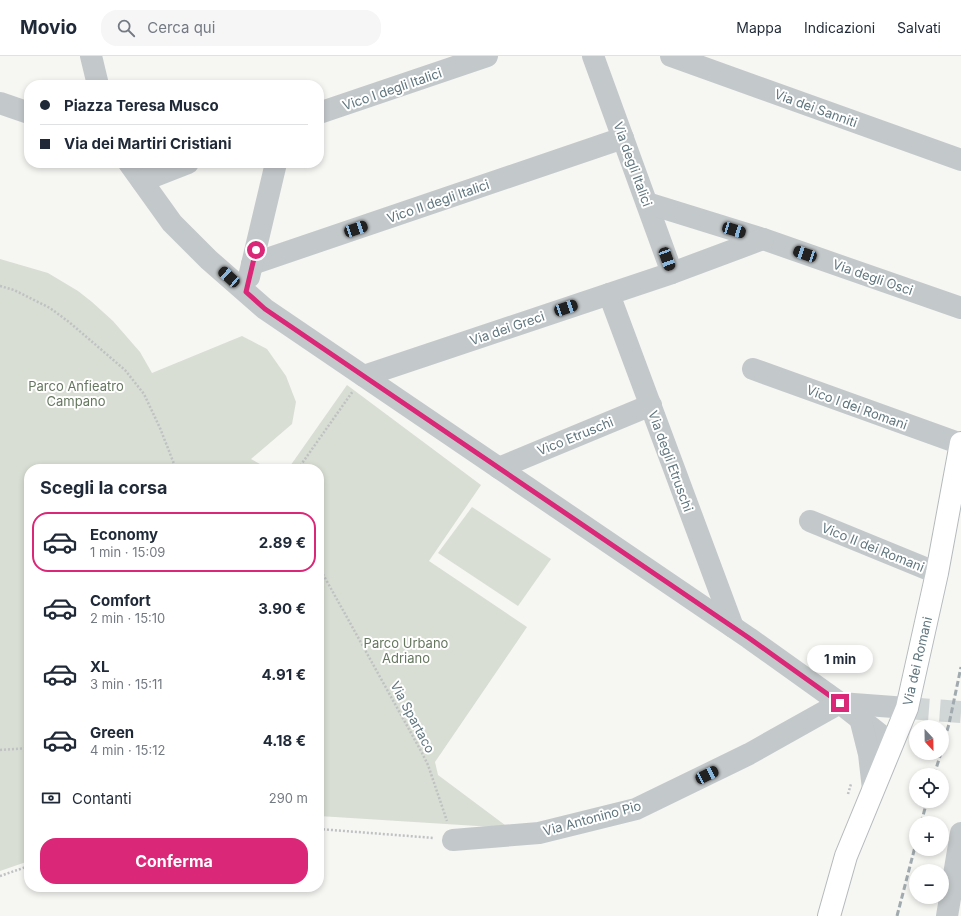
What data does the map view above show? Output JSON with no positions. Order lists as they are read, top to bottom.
{
  "streets": {
    "main road": ["Via dei Romani"],
    "street": [
      "Vico I degli Italici",
      "Via dei Sanniti",
      "Via degli Italici",
      "Vico II degli Italici",
      "Via degli Osci",
      "Via dei Greci",
      "Vico I dei Romani",
      "Vico Etruschi",
      "Via degli Etruschi",
      "Vico II dei Romani",
      "Via Antonino Pio"
    ],
    "path": ["Via Spartaco"]
  },
  "crossings": [
    ["Via degli Italici", "Vico II degli Italici"],
    ["Via degli Italici", "Via degli Osci"],
    ["Via degli Italici", "Via dei Greci"],
    ["Via degli Osci", "Via dei Greci"],
    ["Via dei Greci", "Via degli Etruschi"],
    ["Vico I dei Romani", "Via dei Romani"],
    ["Vico Etruschi", "Via degli Etruschi"],
    ["Vico II dei Romani", "Via dei Romani"],
    ["Via Spartaco", "Via Antonino Pio"]
  ],
  "parks": ["Parco Anfieatro Campano", "Parco Urbano Adriano"],
  "north": "bottom",
  "page": {
    "header": "Movio",
    "search": "Cerca qui",
    "nav": ["Mappa", "Indicazioni", "Salvati"],
    "banner": ["Piazza Teresa Musco", "Via dei Martiri Cristiani"],
    "heading": "Scegli la corsa",
    "list": [
      {
        "name": "Economy",
        "note": "1 min · 15:09",
        "value": "2.89 €"
      },
      {
        "name": "Comfort",
        "note": "2 min · 15:10",
        "value": "3.90 €"
      },
      {
        "name": "XL",
        "note": "3 min · 15:11",
        "value": "4.91 €"
      },
      {
        "name": "Green",
        "note": "4 min · 15:12",
        "value": "4.18 €"
      }
    ],
    "bubble": "1 min",
    "map_buttons": ["+", "−"],
    "pay": ["Contanti", "290 m"],
    "buttons": "Conferma"
  }
}
